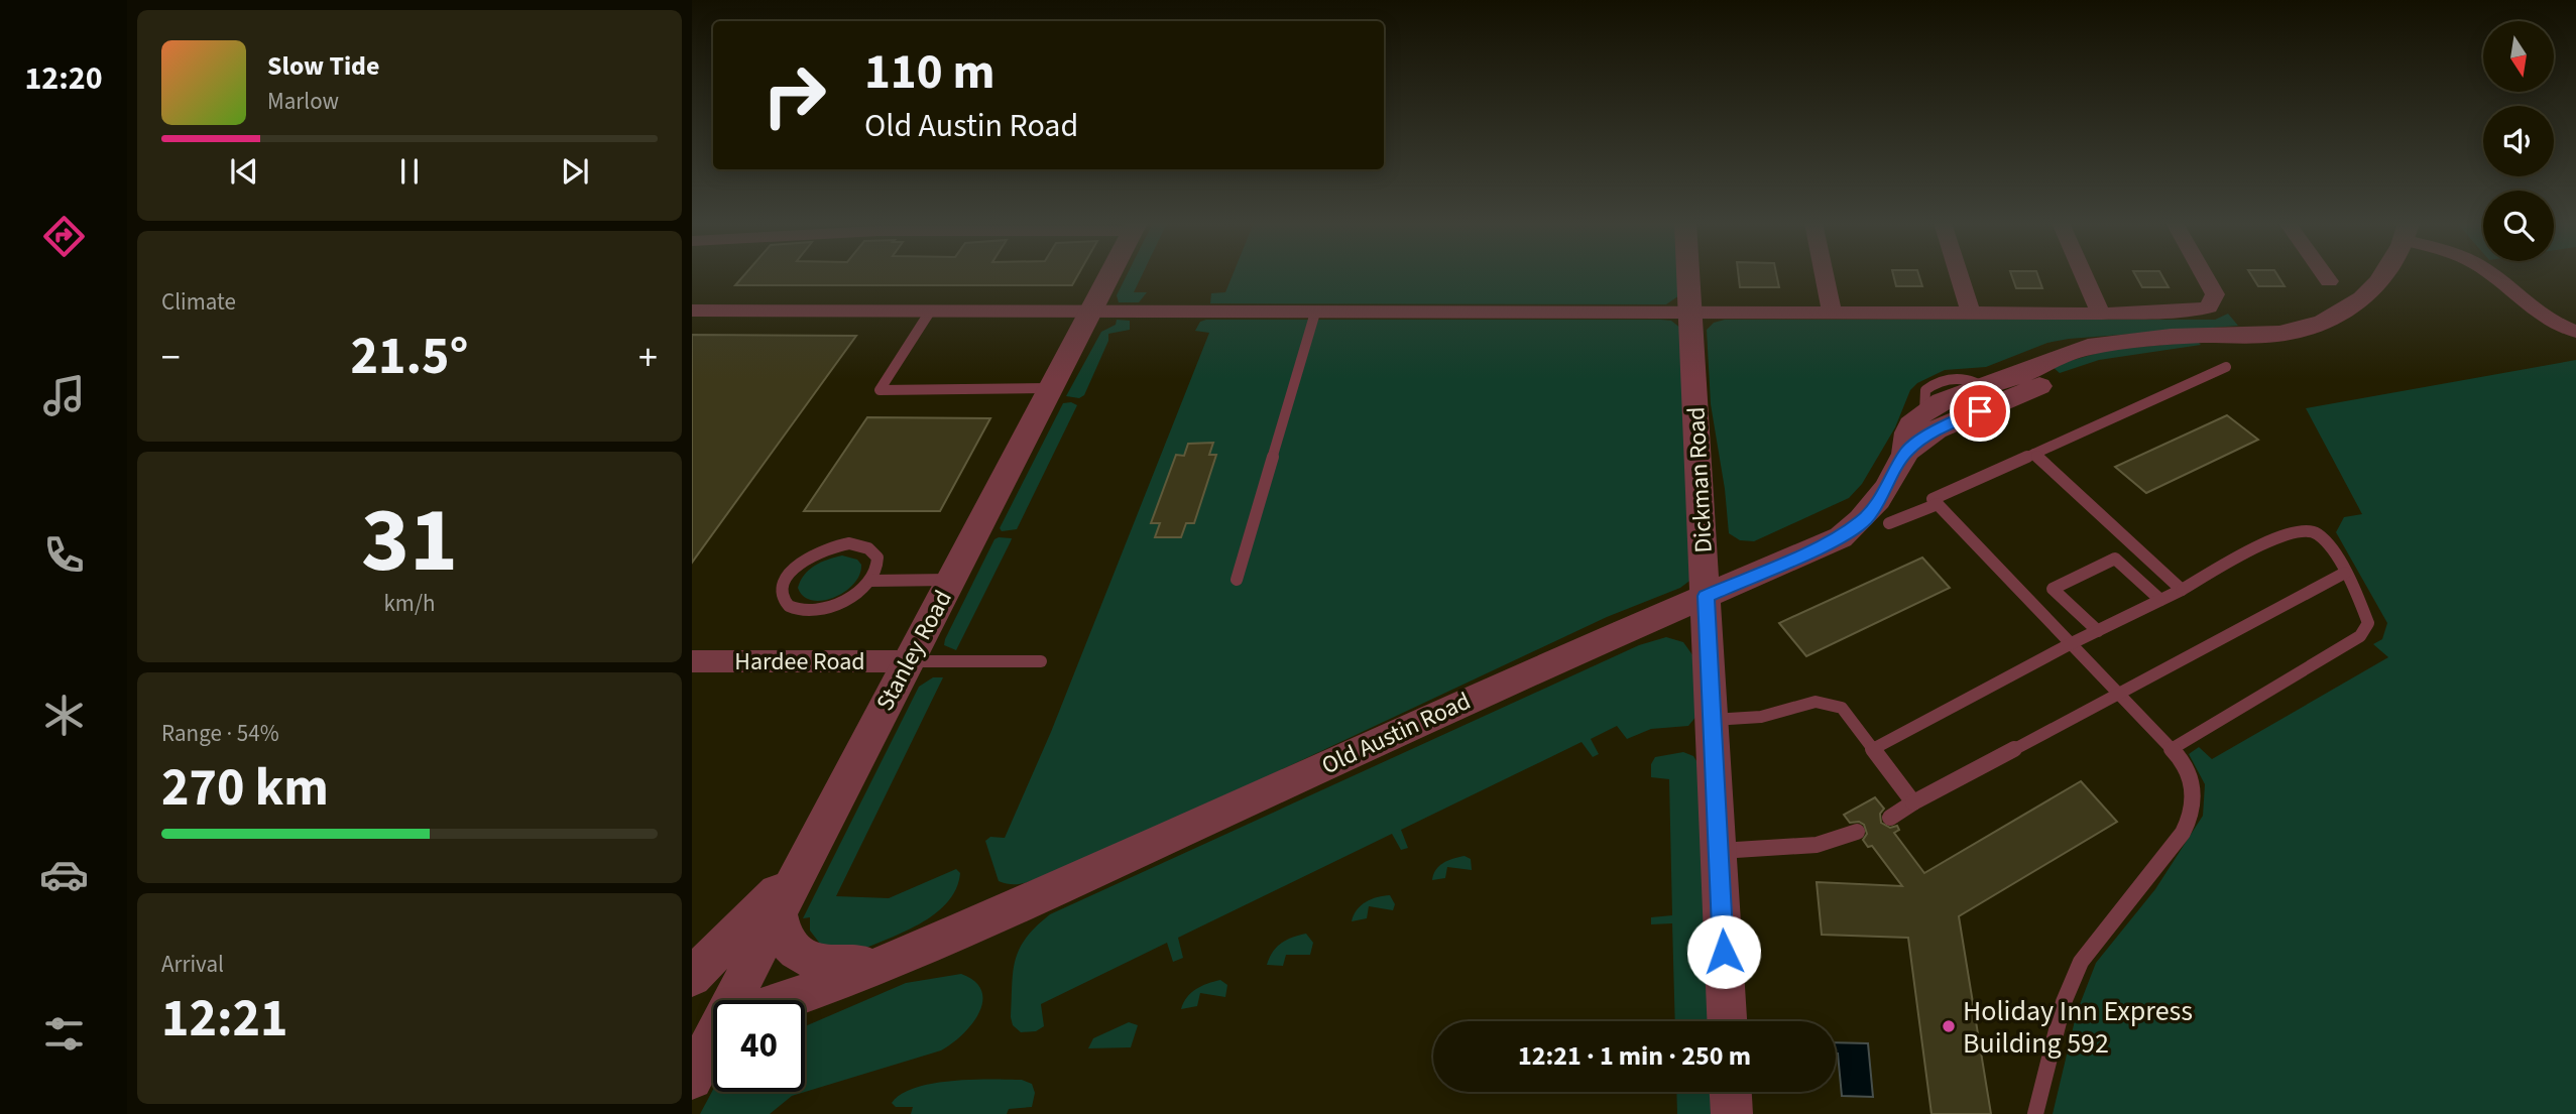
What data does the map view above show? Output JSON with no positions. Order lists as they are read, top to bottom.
{
  "streets": {
    "street": [
      "Dickman Road",
      "Stanley Road",
      "Hardee Road",
      "Old Austin Road"
    ]
  },
  "crossings": [
    ["Dickman Road", "Old Austin Road"],
    ["Stanley Road", "Hardee Road"],
    ["Stanley Road", "Old Austin Road"]
  ],
  "places": ["Holiday Inn Express Building 592"],
  "north": "bottom",
  "page": {
    "tabs": "12:20",
    "turn": ["110 m", "Old Austin Road"],
    "song": ["Slow Tide", "Marlow"],
    "tile": [
      "Climate",
      ["31", "km/h"],
      ["Range · 54%", "270 km"],
      ["Arrival", "12:21"]
    ],
    "heat": ["−", "21.5°", "+"],
    "limit": "40",
    "trip": "12:21 · 1 min · 250 m"
  }
}
